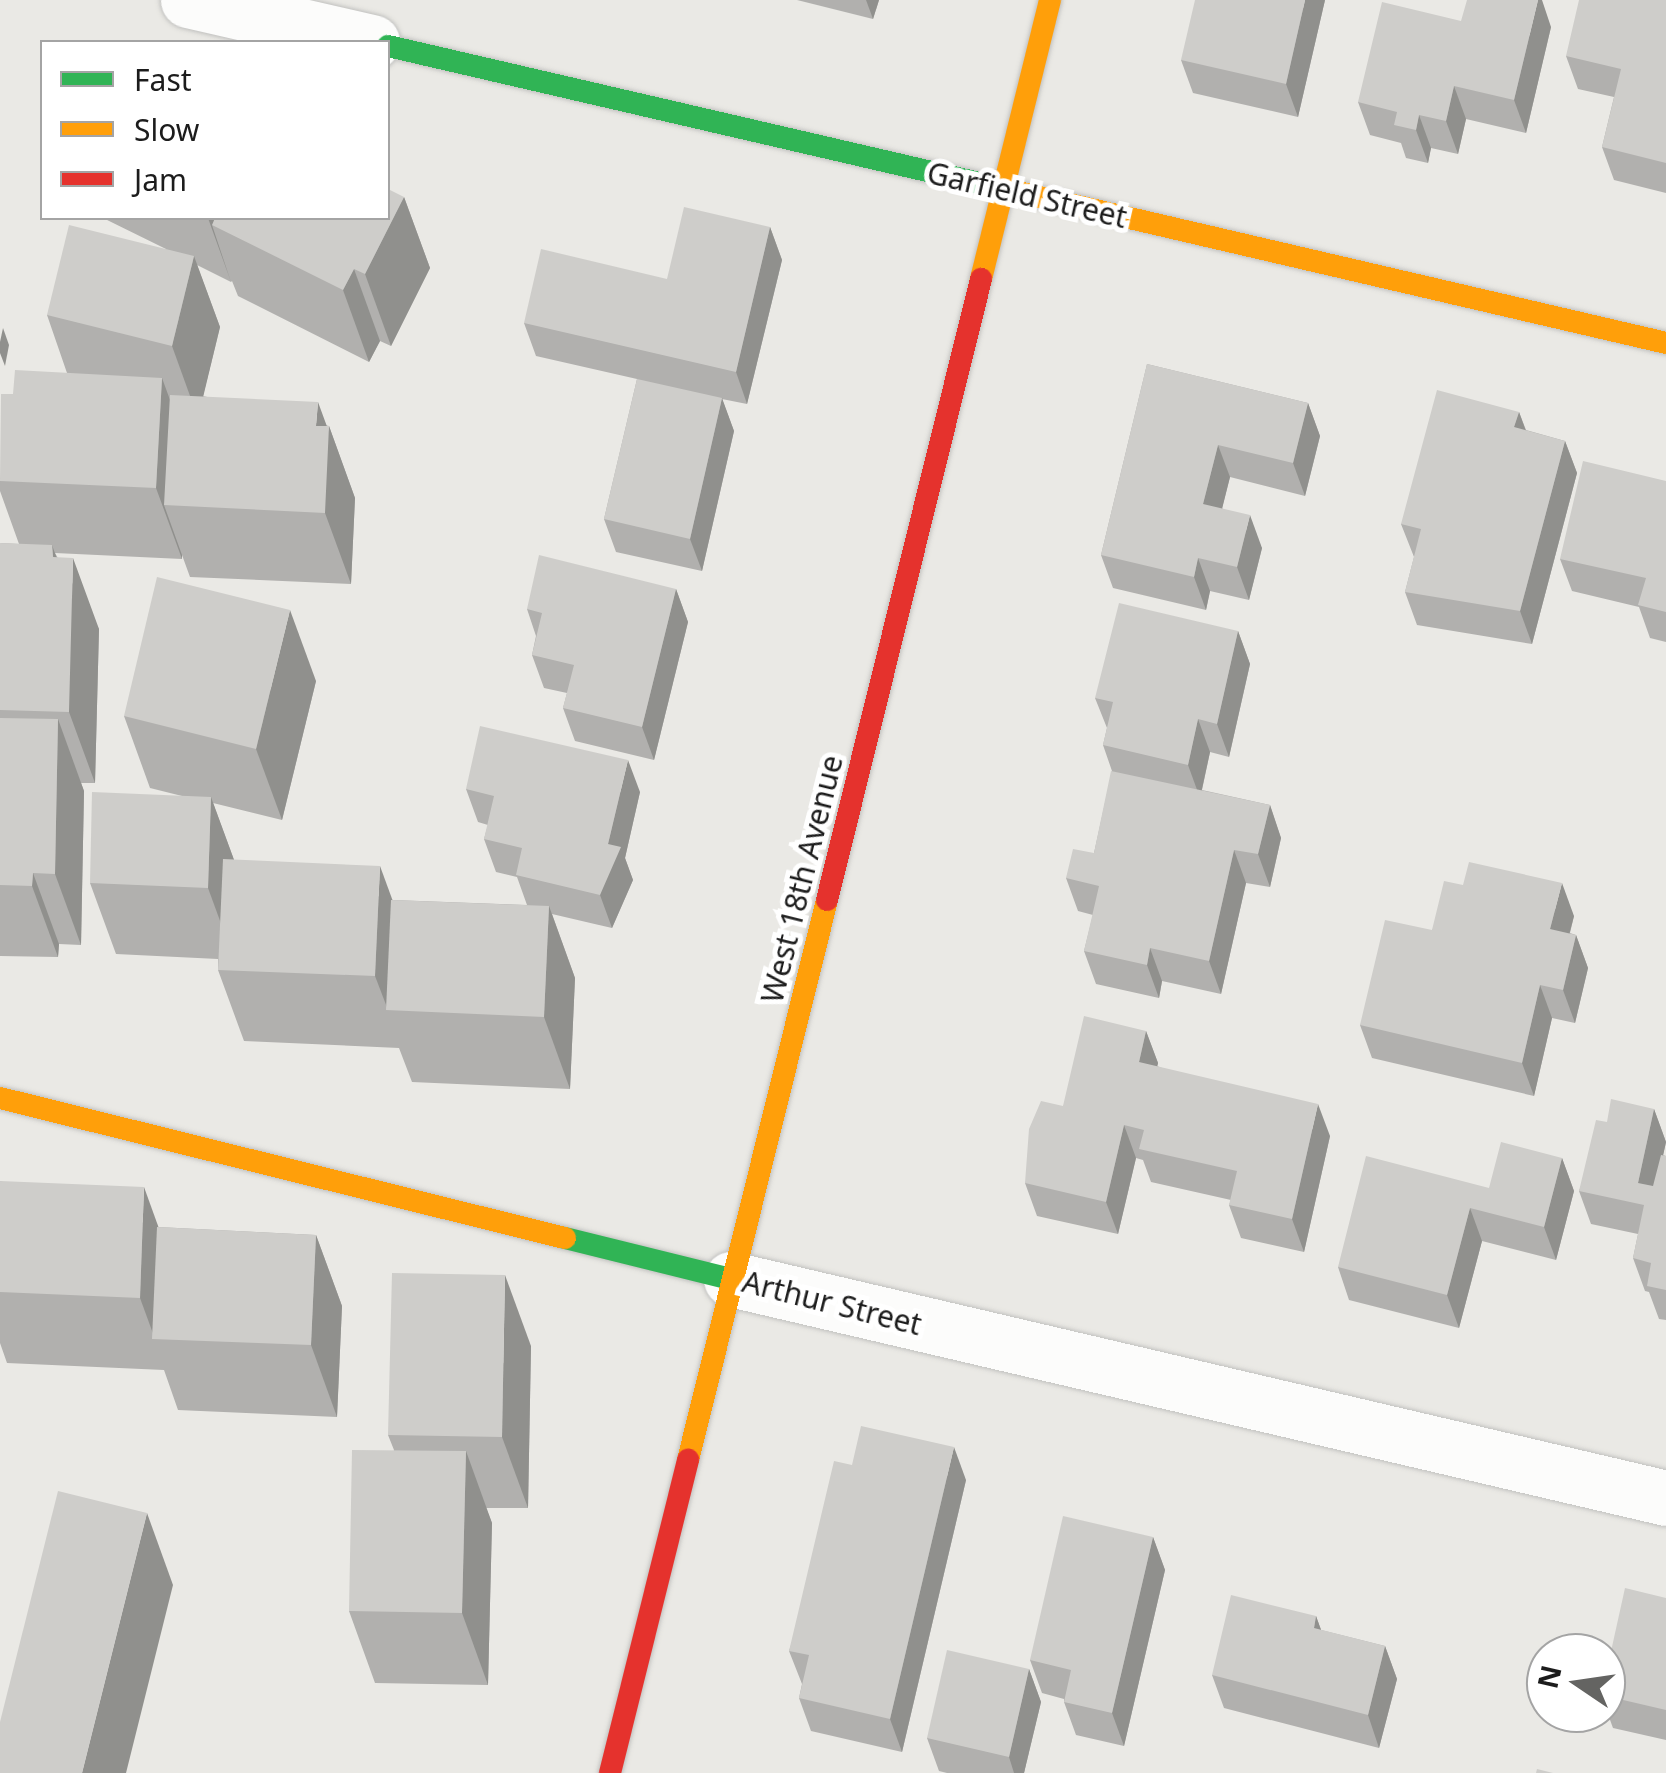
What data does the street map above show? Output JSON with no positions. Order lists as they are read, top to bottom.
{
  "streets": {
    "street": ["Garfield Street", "West 18th Avenue", "Arthur Street"]
  },
  "crossings": [
    ["Garfield Street", "West 18th Avenue"],
    ["West 18th Avenue", "Arthur Street"]
  ],
  "legend": ["Fast", "Slow", "Jam"],
  "north": "left"
}
